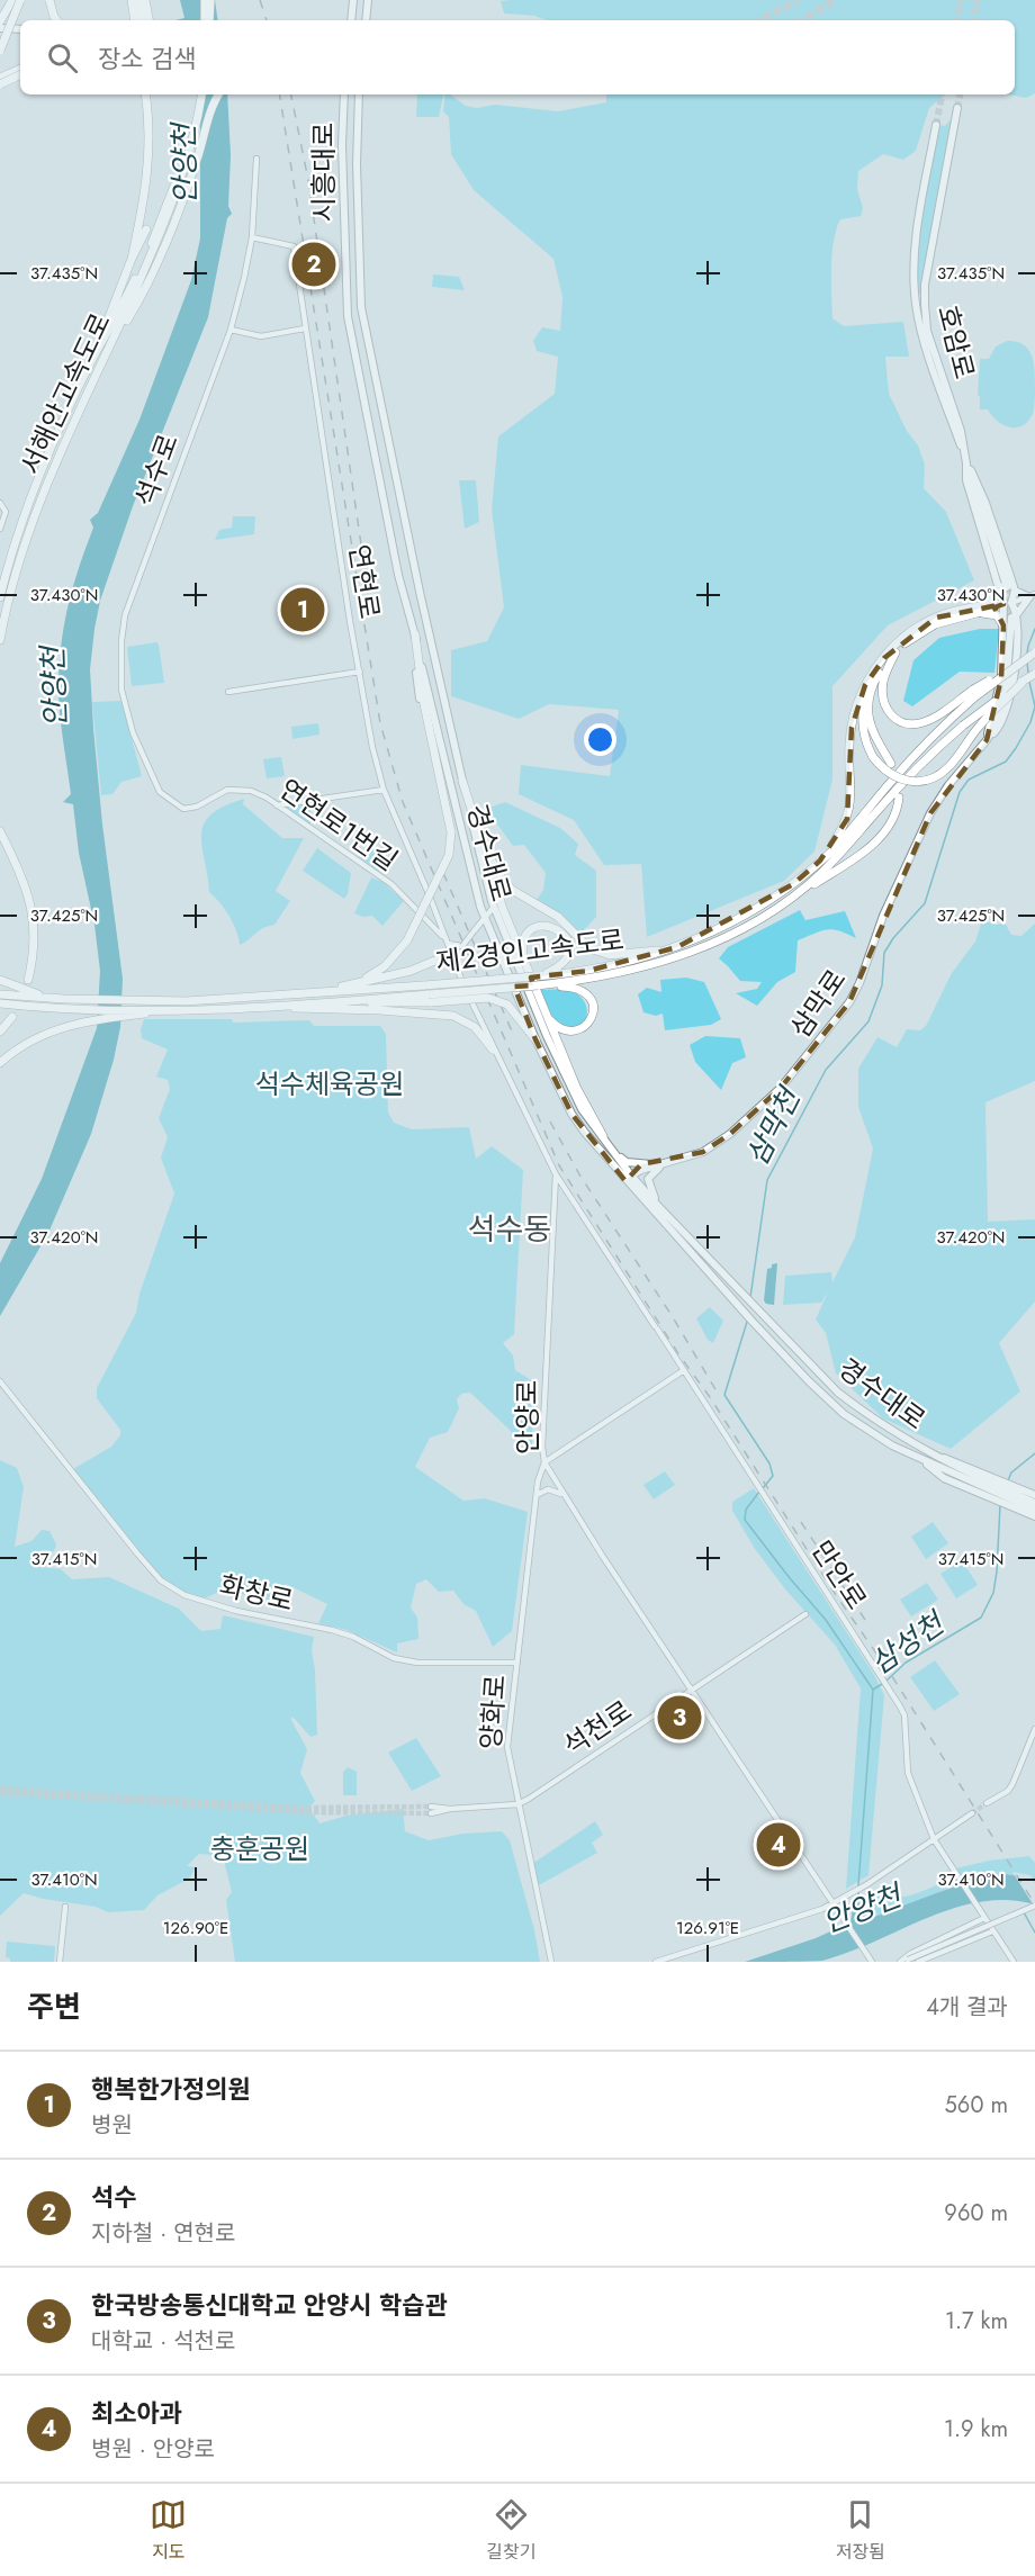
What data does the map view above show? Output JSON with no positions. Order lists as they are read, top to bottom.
{
  "streets": {
    "highway": ["서해안고속도로", "제2경인고속도로"],
    "main road": [
      "시흥대로",
      "호암로",
      "경수대로",
      "삼막로"
    ],
    "street": [
      "석수로",
      "연현로",
      "연현로1번길",
      "안양로",
      "만안로",
      "화창로",
      "양화로",
      "석천로"
    ]
  },
  "crossings": [
    ["시흥대로", "경수대로"],
    ["호암로", "삼막로"],
    ["석수로", "연현로"],
    ["석수로", "연현로1번길"],
    ["연현로", "연현로1번길"],
    ["연현로", "안양로"],
    ["경수대로", "삼막로"],
    ["안양로", "양화로"],
    ["안양로", "석천로"],
    ["화창로", "양화로"],
    ["양화로", "석천로"]
  ],
  "districts": ["석수동"],
  "water": ["안양천", "삼막천", "삼성천"],
  "parks": ["석수체육공원", "충훈공원"],
  "page": {
    "search": "장소 검색",
    "pins": [
      "2",
      "1",
      "3",
      "4"
    ],
    "heading": ["주변", "4개 결과"],
    "list": [
      {
        "mark": "1",
        "name": "행복한가정의원",
        "note": "병원",
        "value": "560 m"
      },
      {
        "mark": "2",
        "name": "석수",
        "note": "지하철 · 연현로",
        "value": "960 m"
      },
      {
        "mark": "3",
        "name": "한국방송통신대학교 안양시 학습관",
        "note": "대학교 · 석천로",
        "value": "1.7 km"
      },
      {
        "mark": "4",
        "name": "최소아과",
        "note": "병원 · 안양로",
        "value": "1.9 km"
      }
    ],
    "nav": ["지도", "길찾기", "저장됨"]
  },
  "coordinates": [
    "37.435°N",
    "37.430°N",
    "37.425°N",
    "37.420°N",
    "37.415°N",
    "37.410°N",
    "126.90°E",
    "126.91°E"
  ]
}
